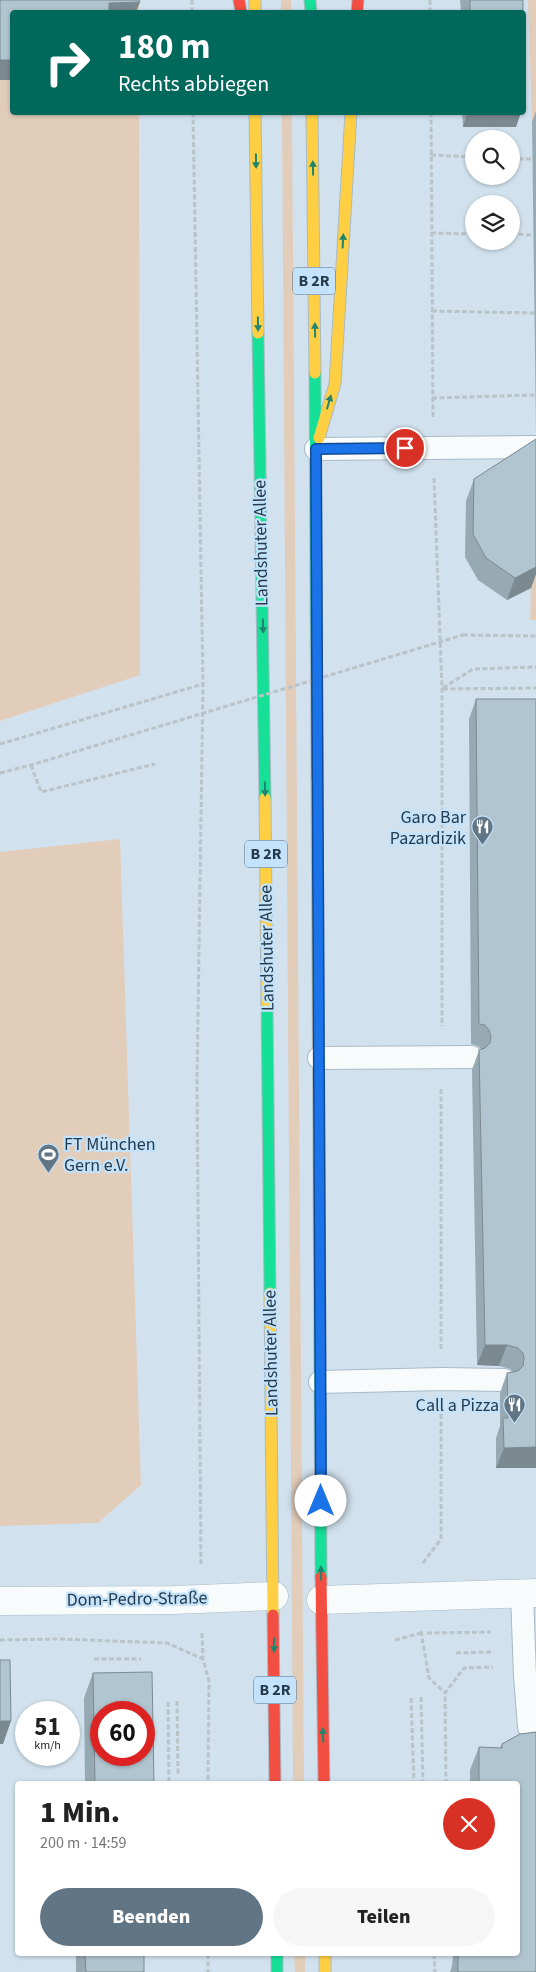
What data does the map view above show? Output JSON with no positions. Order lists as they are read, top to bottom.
{
  "streets": {
    "main road": ["B 2R", "Landshuter Allee"],
    "street": ["Dom-Pedro-Straße"]
  },
  "crossings": [
    ["Landshuter Allee", "Dom-Pedro-Straße"]
  ],
  "places": {
    "restaurant": ["Garo Bar Pazardizik", "Call a Pizza"],
    "sports": ["FT München Gern e.V."]
  },
  "page": {
    "turn": ["180 m", "Rechts abbiegen"],
    "speed": "51 km/h",
    "limit": "60",
    "heading": ["1 Min.", "200 m · 14:59"],
    "buttons": ["Beenden", "Teilen"]
  }
}
